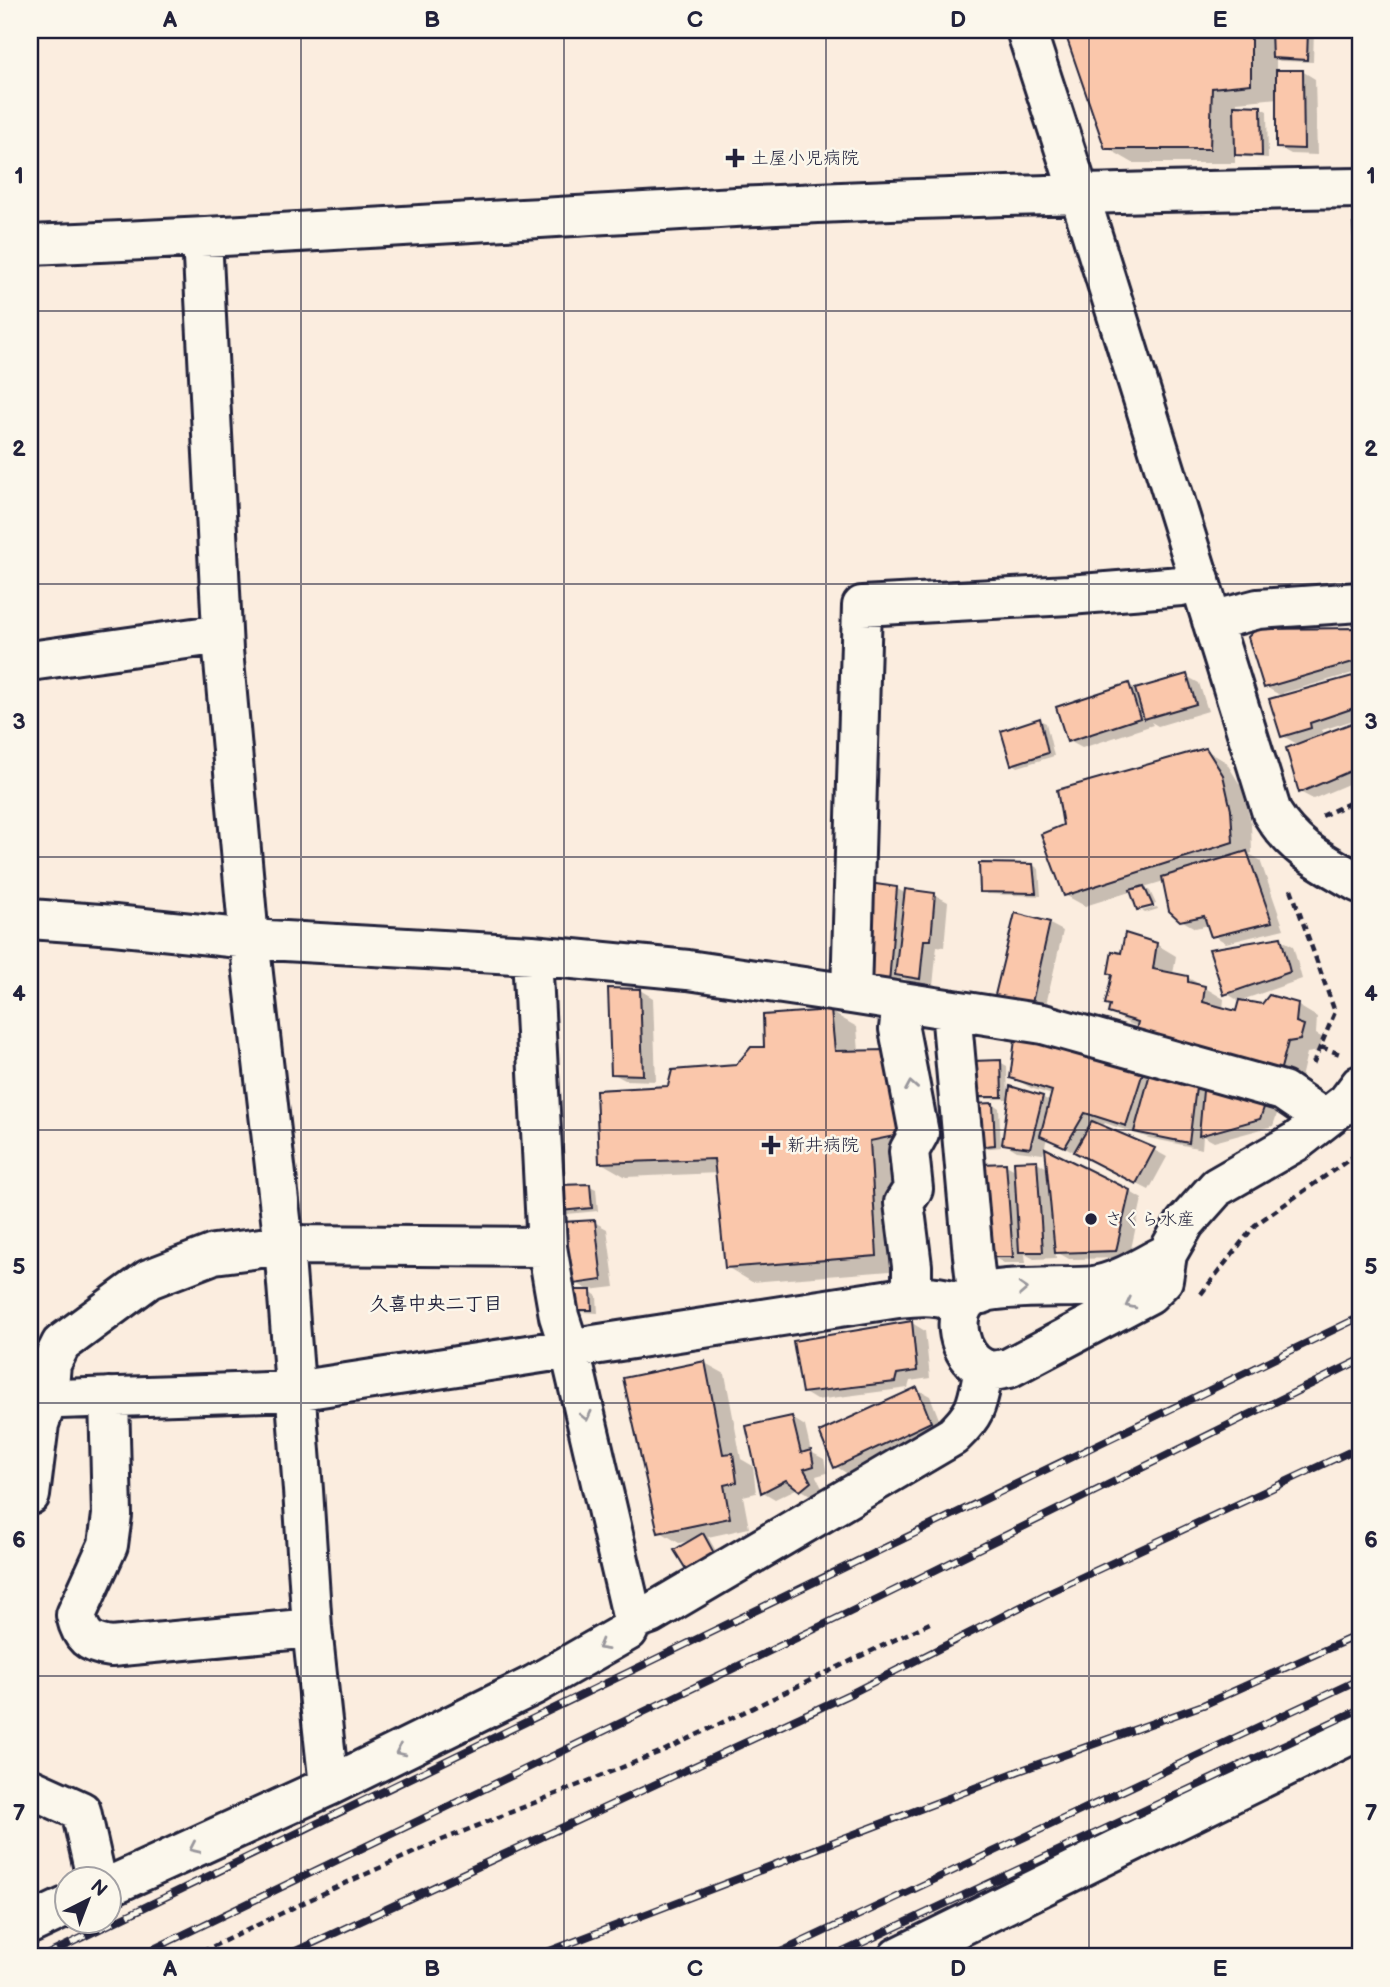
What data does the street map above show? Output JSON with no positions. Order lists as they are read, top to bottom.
{
  "districts": ["久喜中央二丁目"],
  "places": {
    "health": ["土屋小児病院", "新井病院"],
    "other": ["さくら水産"]
  },
  "north": "top right",
  "grid": {
    "columns": [
      "A",
      "B",
      "C",
      "D",
      "E"
    ],
    "rows": [
      "1",
      "2",
      "3",
      "4",
      "5",
      "6",
      "7"
    ]
  }
}
